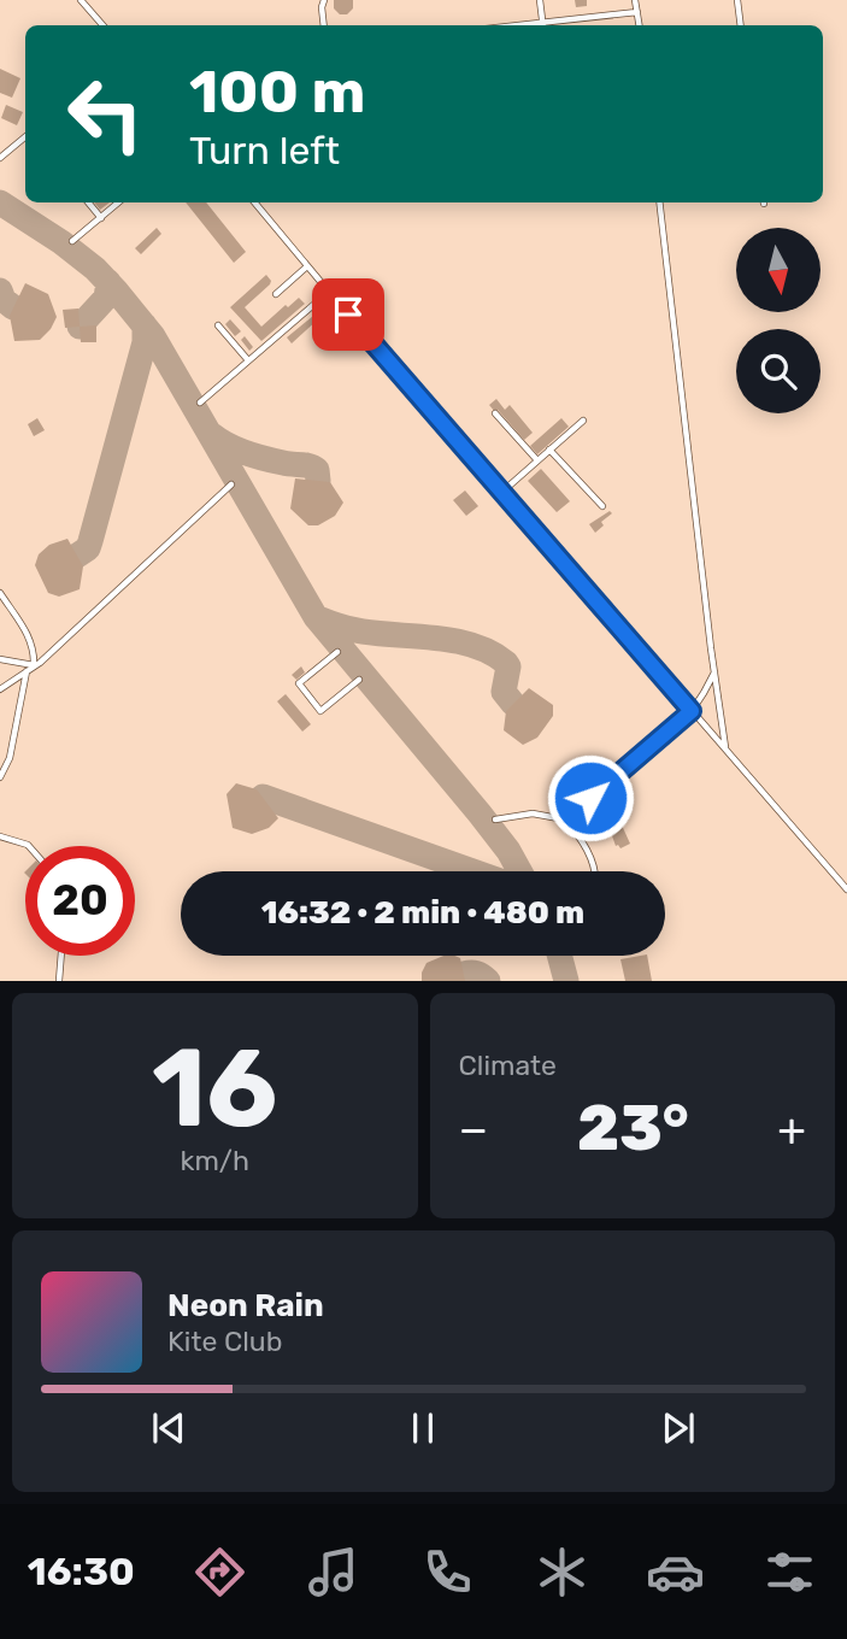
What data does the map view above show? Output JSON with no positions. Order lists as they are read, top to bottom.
{
  "north": "bottom",
  "page": {
    "turn": ["100 m", "Turn left"],
    "limit": "20",
    "trip": "16:32 · 2 min · 480 m",
    "tile": [
      ["16", "km/h"],
      "Climate"
    ],
    "heat": ["−", "23°", "+"],
    "song": ["Neon Rain", "Kite Club"],
    "tabs": "16:30"
  }
}
